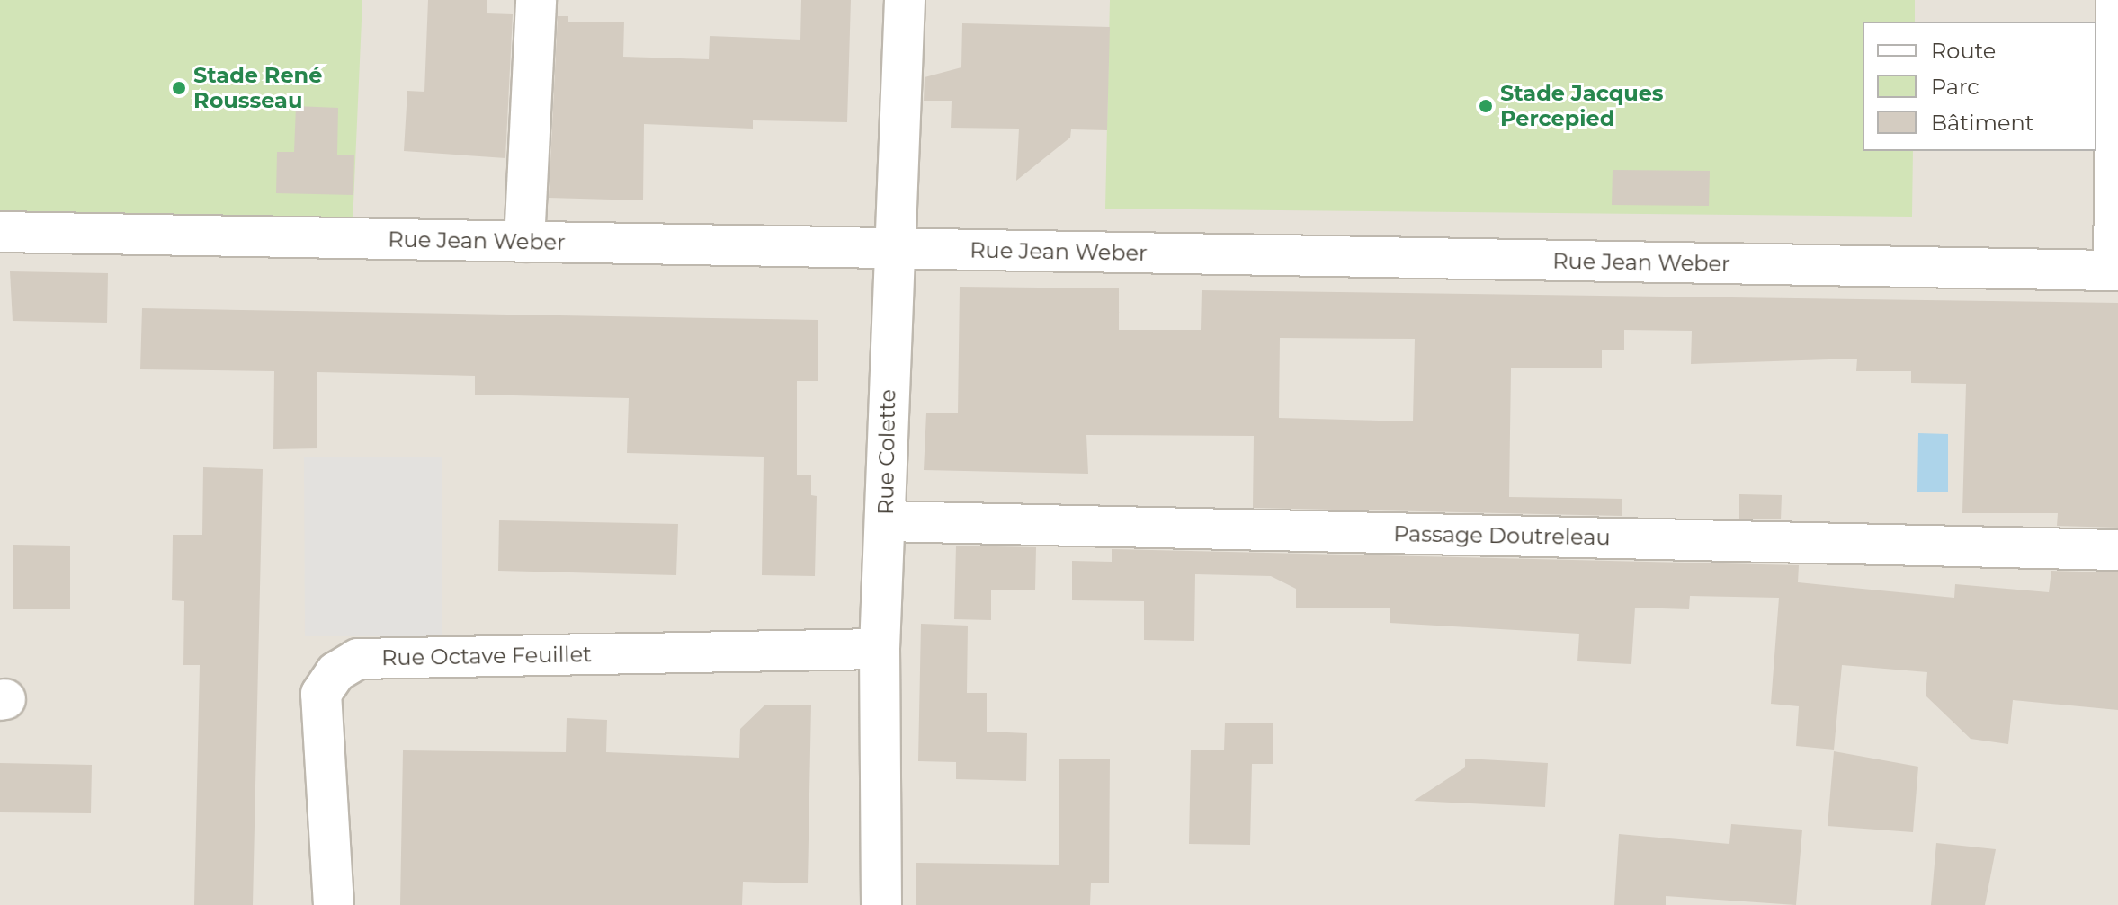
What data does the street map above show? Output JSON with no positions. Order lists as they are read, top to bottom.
{
  "streets": {
    "street": [
      "Rue Jean Weber",
      "Rue Colette",
      "Passage Doutreleau",
      "Rue Octave Feuillet"
    ]
  },
  "crossings": [
    ["Rue Jean Weber", "Rue Colette"],
    ["Rue Colette", "Passage Doutreleau"],
    ["Rue Colette", "Rue Octave Feuillet"]
  ],
  "places": ["Stade René Rousseau", "Stade Jacques Percepied"],
  "legend": ["Route", "Parc", "Bâtiment"]
}
